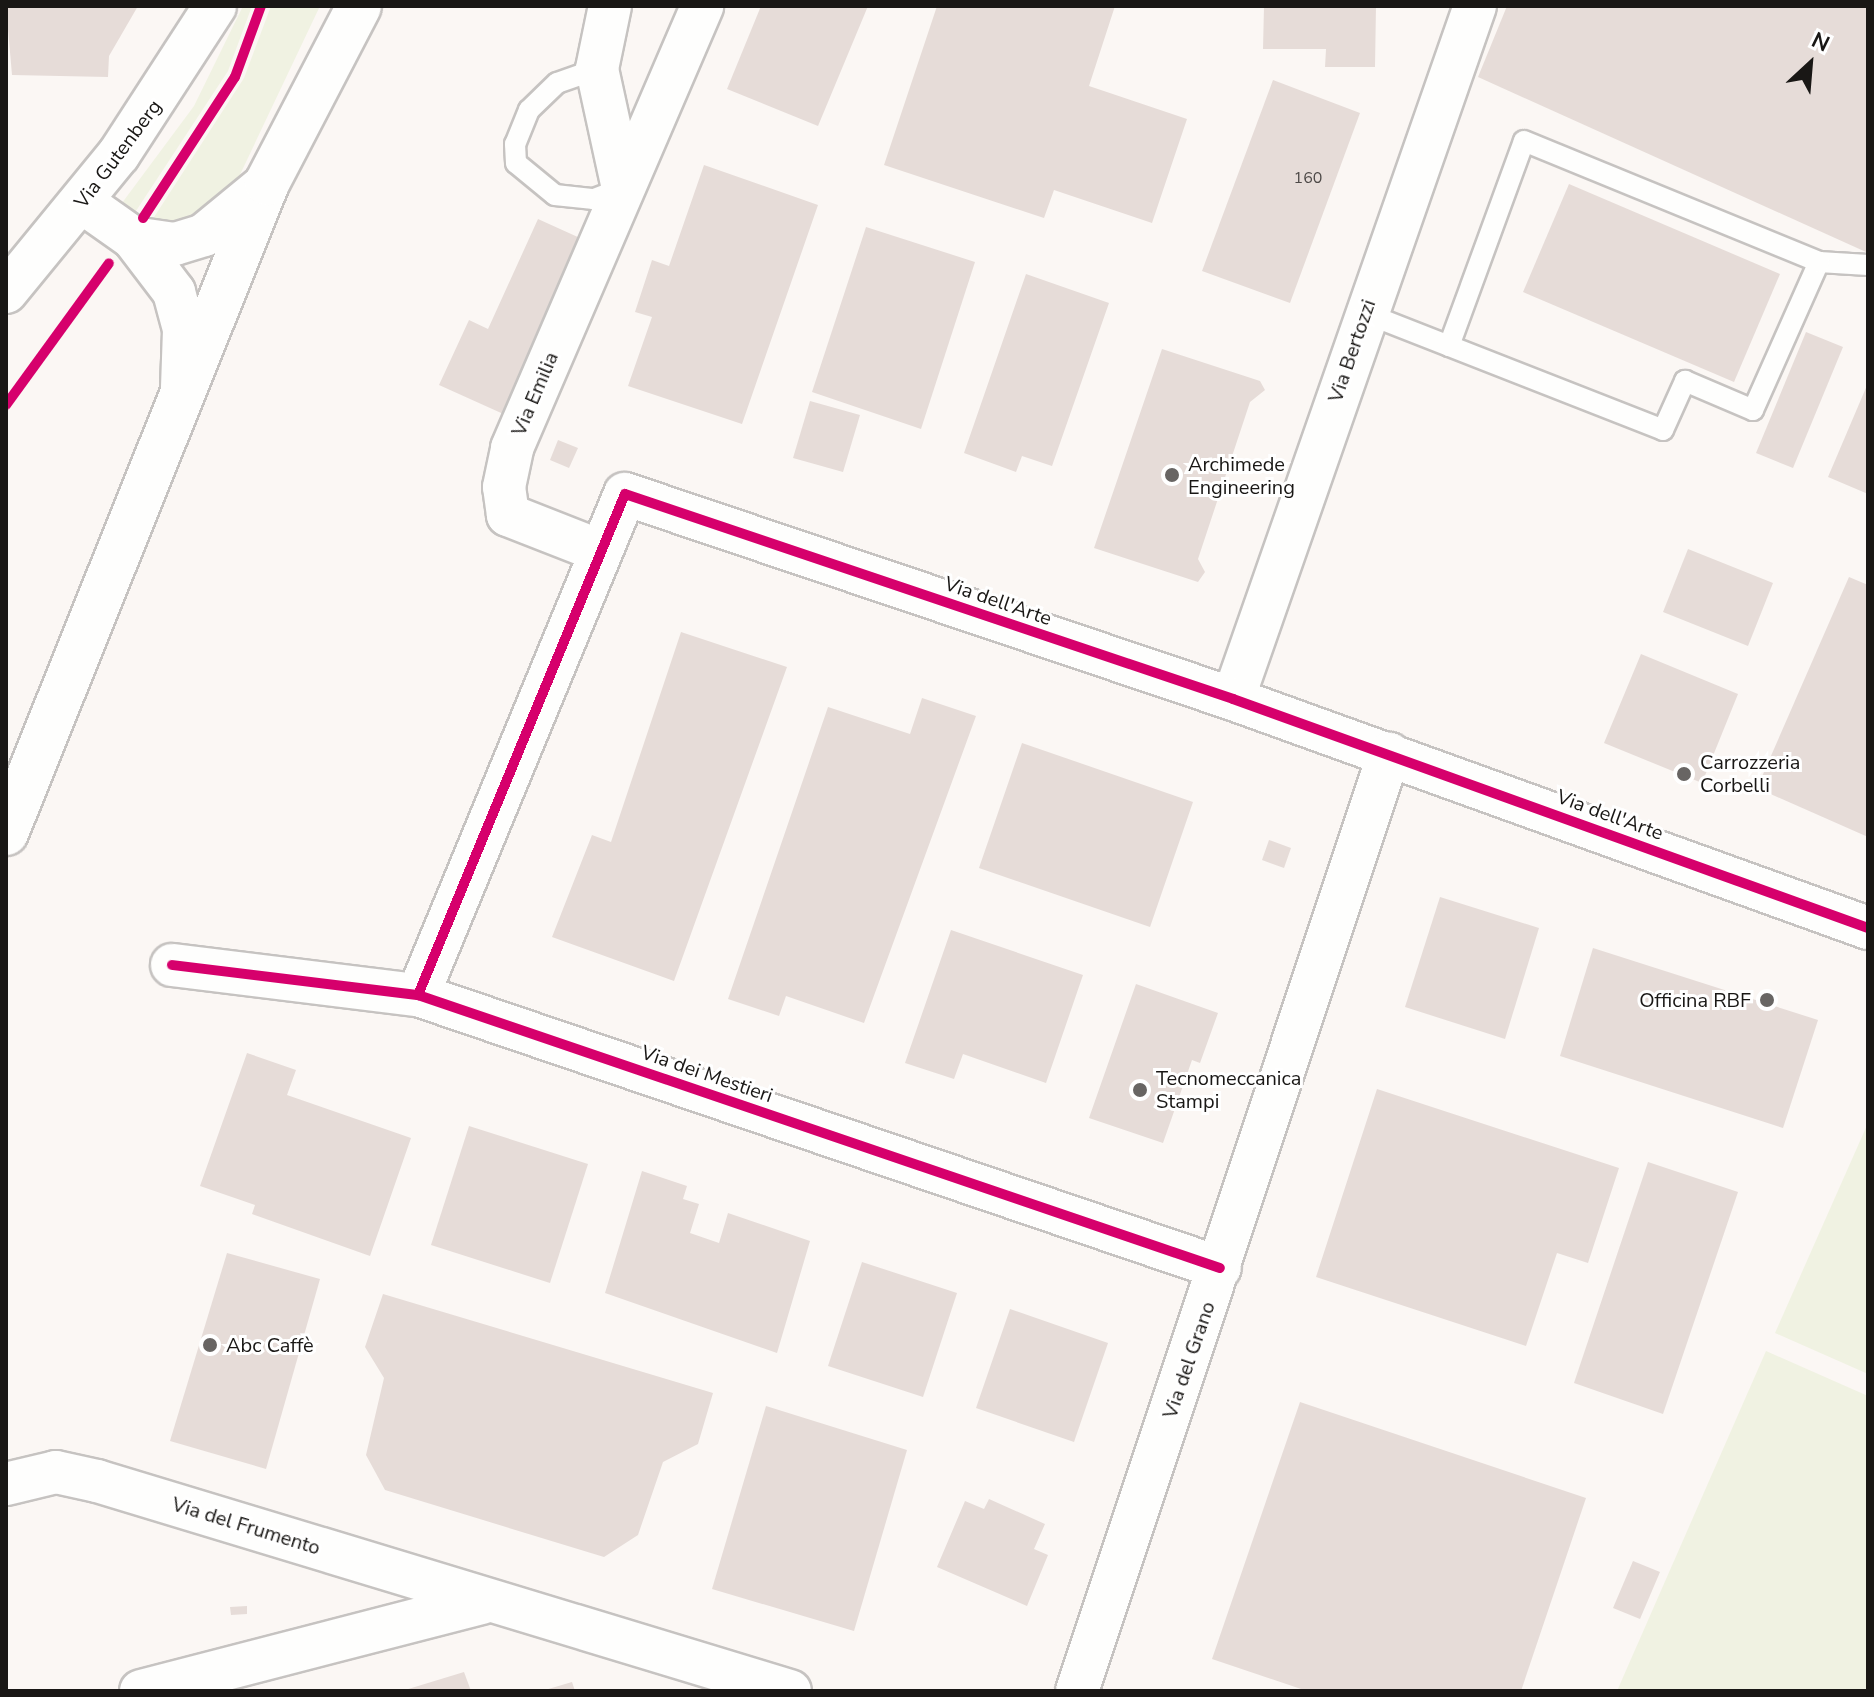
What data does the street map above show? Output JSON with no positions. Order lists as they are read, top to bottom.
{
  "streets": {
    "street": [
      "Via Gutenberg",
      "Via Bertozzi",
      "Via Emilia",
      "Via dell'Arte",
      "Via dei Mestieri",
      "Via del Grano",
      "Via del Frumento"
    ]
  },
  "crossings": [
    ["Via Bertozzi", "Via dell'Arte"],
    ["Via Emilia", "Via dell'Arte"],
    ["Via dell'Arte", "Via dei Mestieri"],
    ["Via dell'Arte", "Via del Grano"],
    ["Via dei Mestieri", "Via del Grano"]
  ],
  "places": [
    "Archimede Engineering",
    "Carrozzeria Corbelli",
    "Officina RBF",
    "Tecnomeccanica Stampi",
    "Abc Caffè"
  ],
  "house_numbers": ["160"],
  "north": "top right"
}
